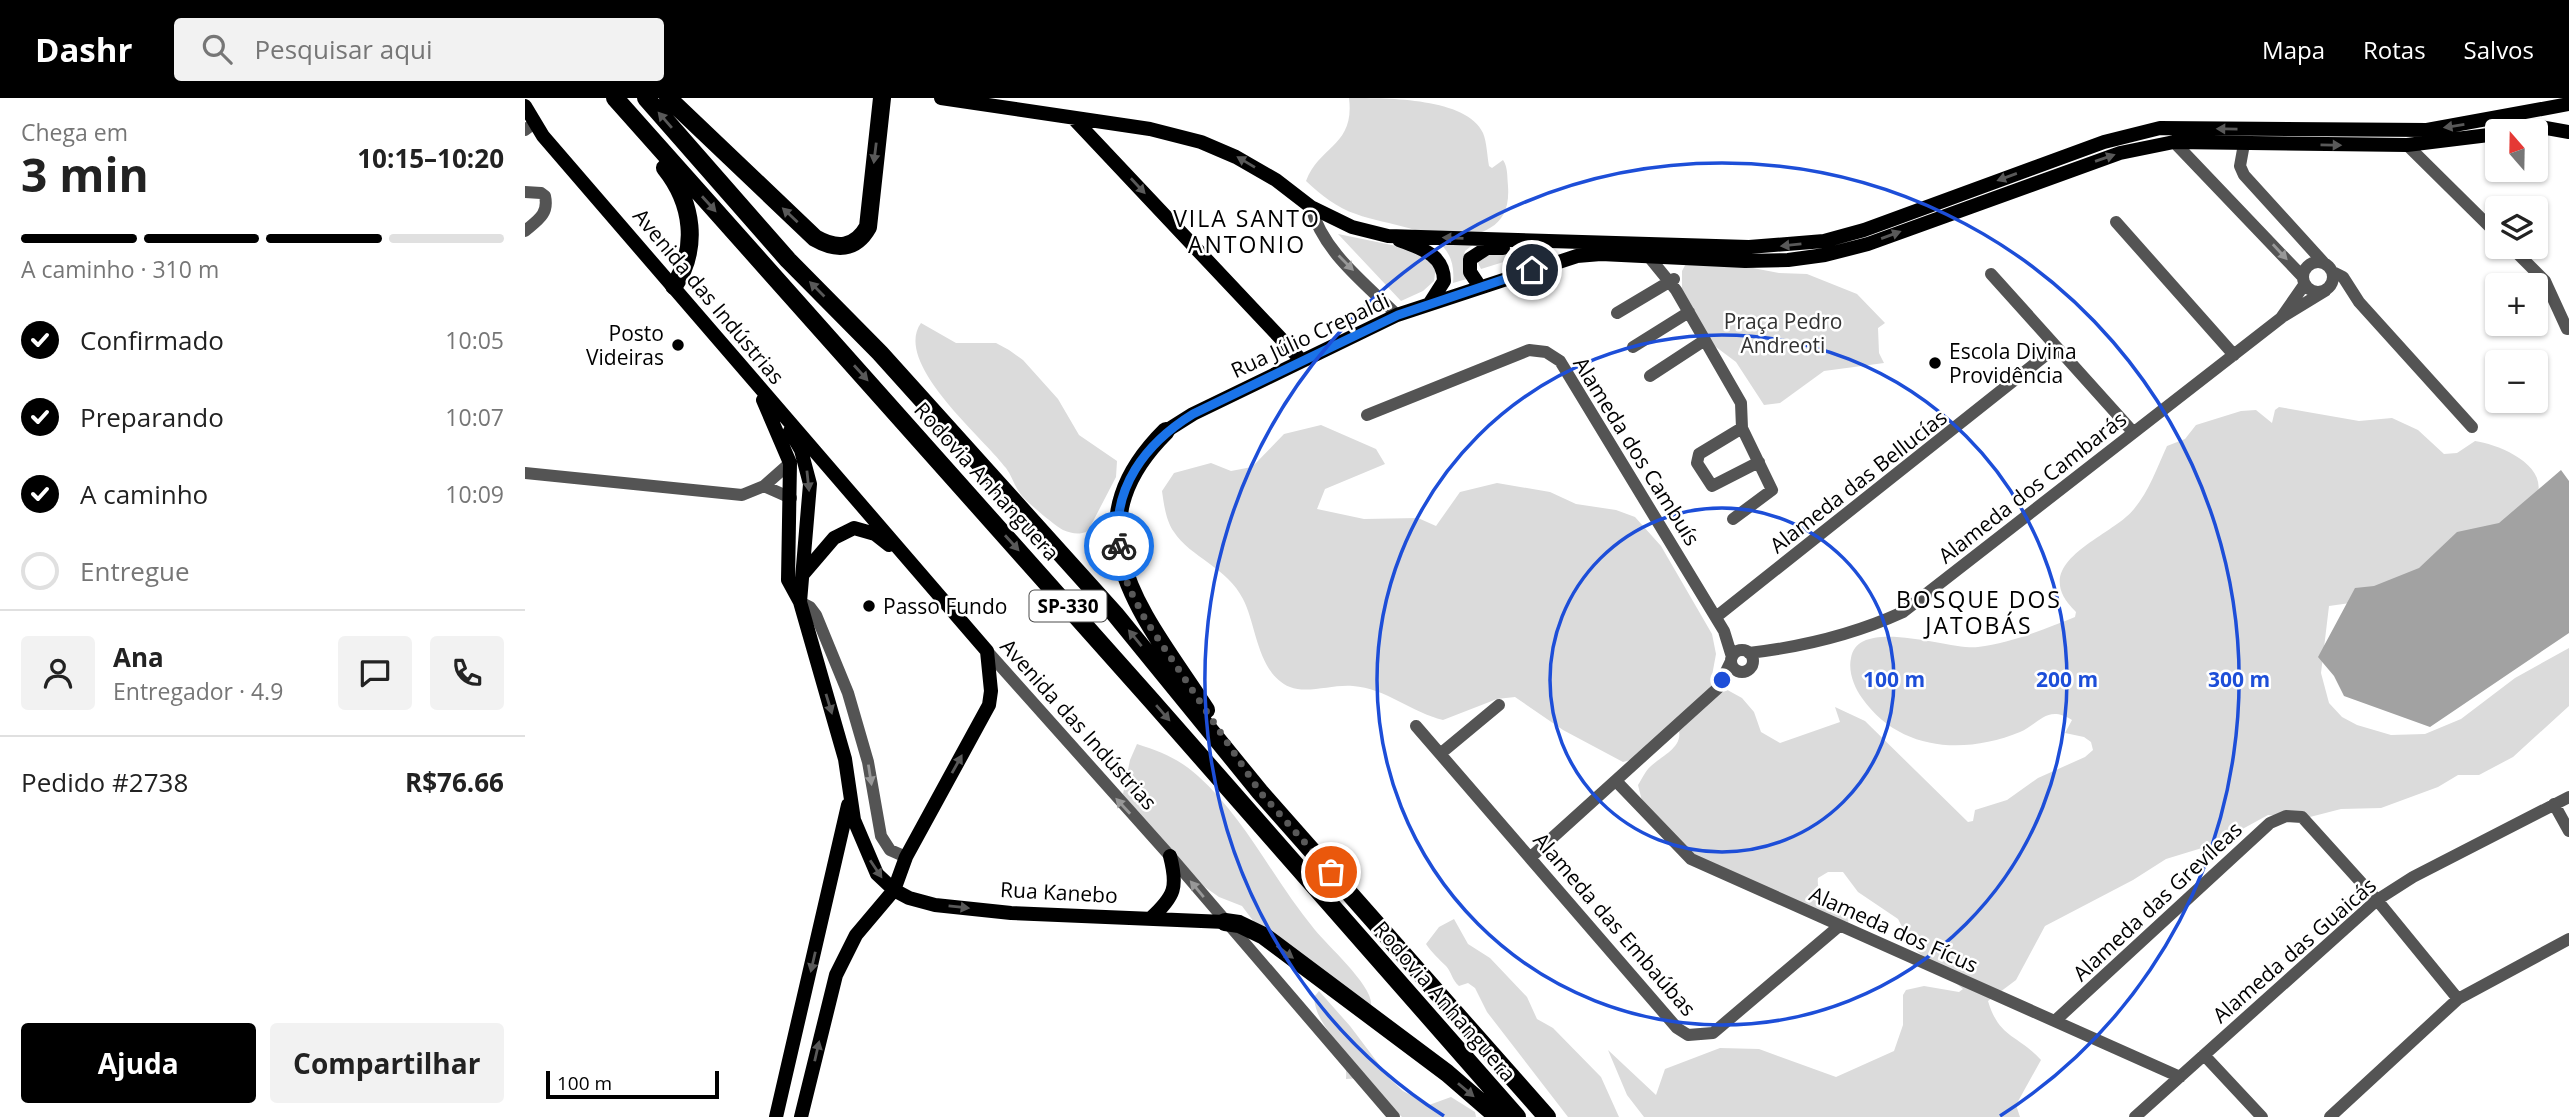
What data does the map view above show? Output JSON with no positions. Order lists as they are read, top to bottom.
{
  "streets": {
    "highway": ["Rodovia Anhanguera", "SP-330"],
    "main road": ["Avenida das Indústrias", "Rua Júlio Crepaldi", "Rua Kanebo"],
    "street": [
      "Alameda dos Cambuís",
      "Alameda das Bellucías",
      "Alameda dos Cambarás",
      "Alameda das Grevíleas",
      "Alameda das Embaúbas",
      "Alameda dos Fícus",
      "Alameda das Guaicás"
    ]
  },
  "crossings": [
    ["Avenida das Indústrias", "Rua Kanebo"],
    ["Alameda dos Cambuís", "Alameda das Bellucías"],
    ["Alameda dos Cambuís", "Alameda dos Cambarás"],
    ["Alameda dos Cambarás", "Alameda das Embaúbas"],
    ["Alameda dos Cambarás", "Alameda dos Fícus"],
    ["Alameda das Grevíleas", "Alameda dos Fícus"],
    ["Alameda das Grevíleas", "Alameda das Guaicás"],
    ["Alameda das Embaúbas", "Alameda dos Fícus"],
    ["Alameda dos Fícus", "Alameda das Guaicás"]
  ],
  "one_way": ["Rua Kanebo"],
  "districts": ["VILA SANTO ANTONIO", "BOSQUE DOS JATOBÁS"],
  "parks": ["Praça Pedro Andreoti"],
  "places": ["Posto Videiras", "Escola Divina Providência", "Passo Fundo"],
  "scale_bar": "100 m",
  "north": "top",
  "page": {
    "header": "Dashr",
    "search": "Pesquisar aqui",
    "nav": ["Mapa", "Rotas", "Salvos"],
    "heading": ["3 min", "Chega em", "10:15–10:20"],
    "panel": [
      "Ana",
      "Entregador · 4.9",
      "Pedido #2738",
      "R$76.66"
    ],
    "map_buttons": ["+", "−"],
    "bar": "A caminho · 310 m",
    "list": [
      ["Confirmado", "10:05"],
      ["Preparando", "10:07"],
      ["A caminho", "10:09"],
      "Entregue"
    ],
    "buttons": ["Ajuda", "Compartilhar"],
    "scale": "100 m"
  },
  "rings": ["100 m", "200 m", "300 m"]
}
